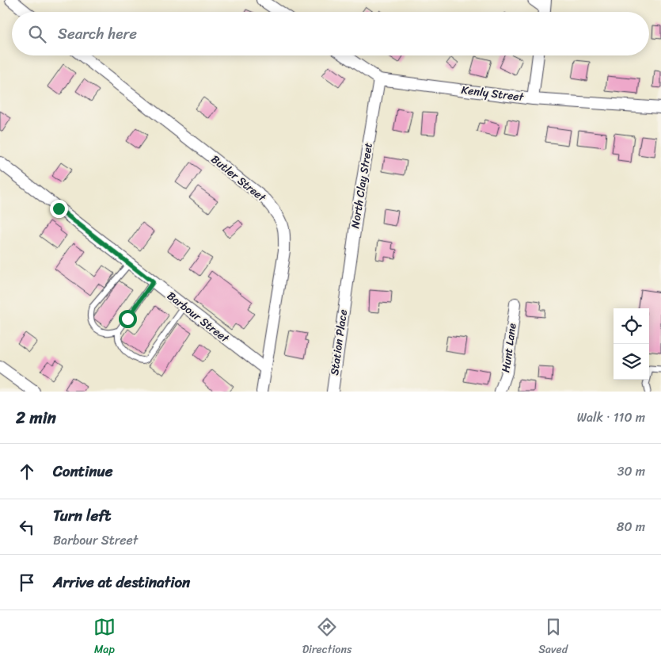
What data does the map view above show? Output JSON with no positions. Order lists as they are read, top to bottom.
{
  "streets": {
    "street": [
      "Kenly Street",
      "Butler Street",
      "North Clay Street",
      "Barbour Street",
      "Station Place",
      "Hunt Lane"
    ]
  },
  "crossings": [
    ["Kenly Street", "North Clay Street"],
    ["Butler Street", "Barbour Street"],
    ["North Clay Street", "Station Place"]
  ],
  "page": {
    "search": "Search here",
    "heading": ["2 min", "Walk · 110 m"],
    "list": [
      ["Continue", "30 m"],
      ["Turn left", "Barbour Street", "80 m"],
      "Arrive at destination"
    ],
    "nav": ["Map", "Directions", "Saved"]
  }
}
